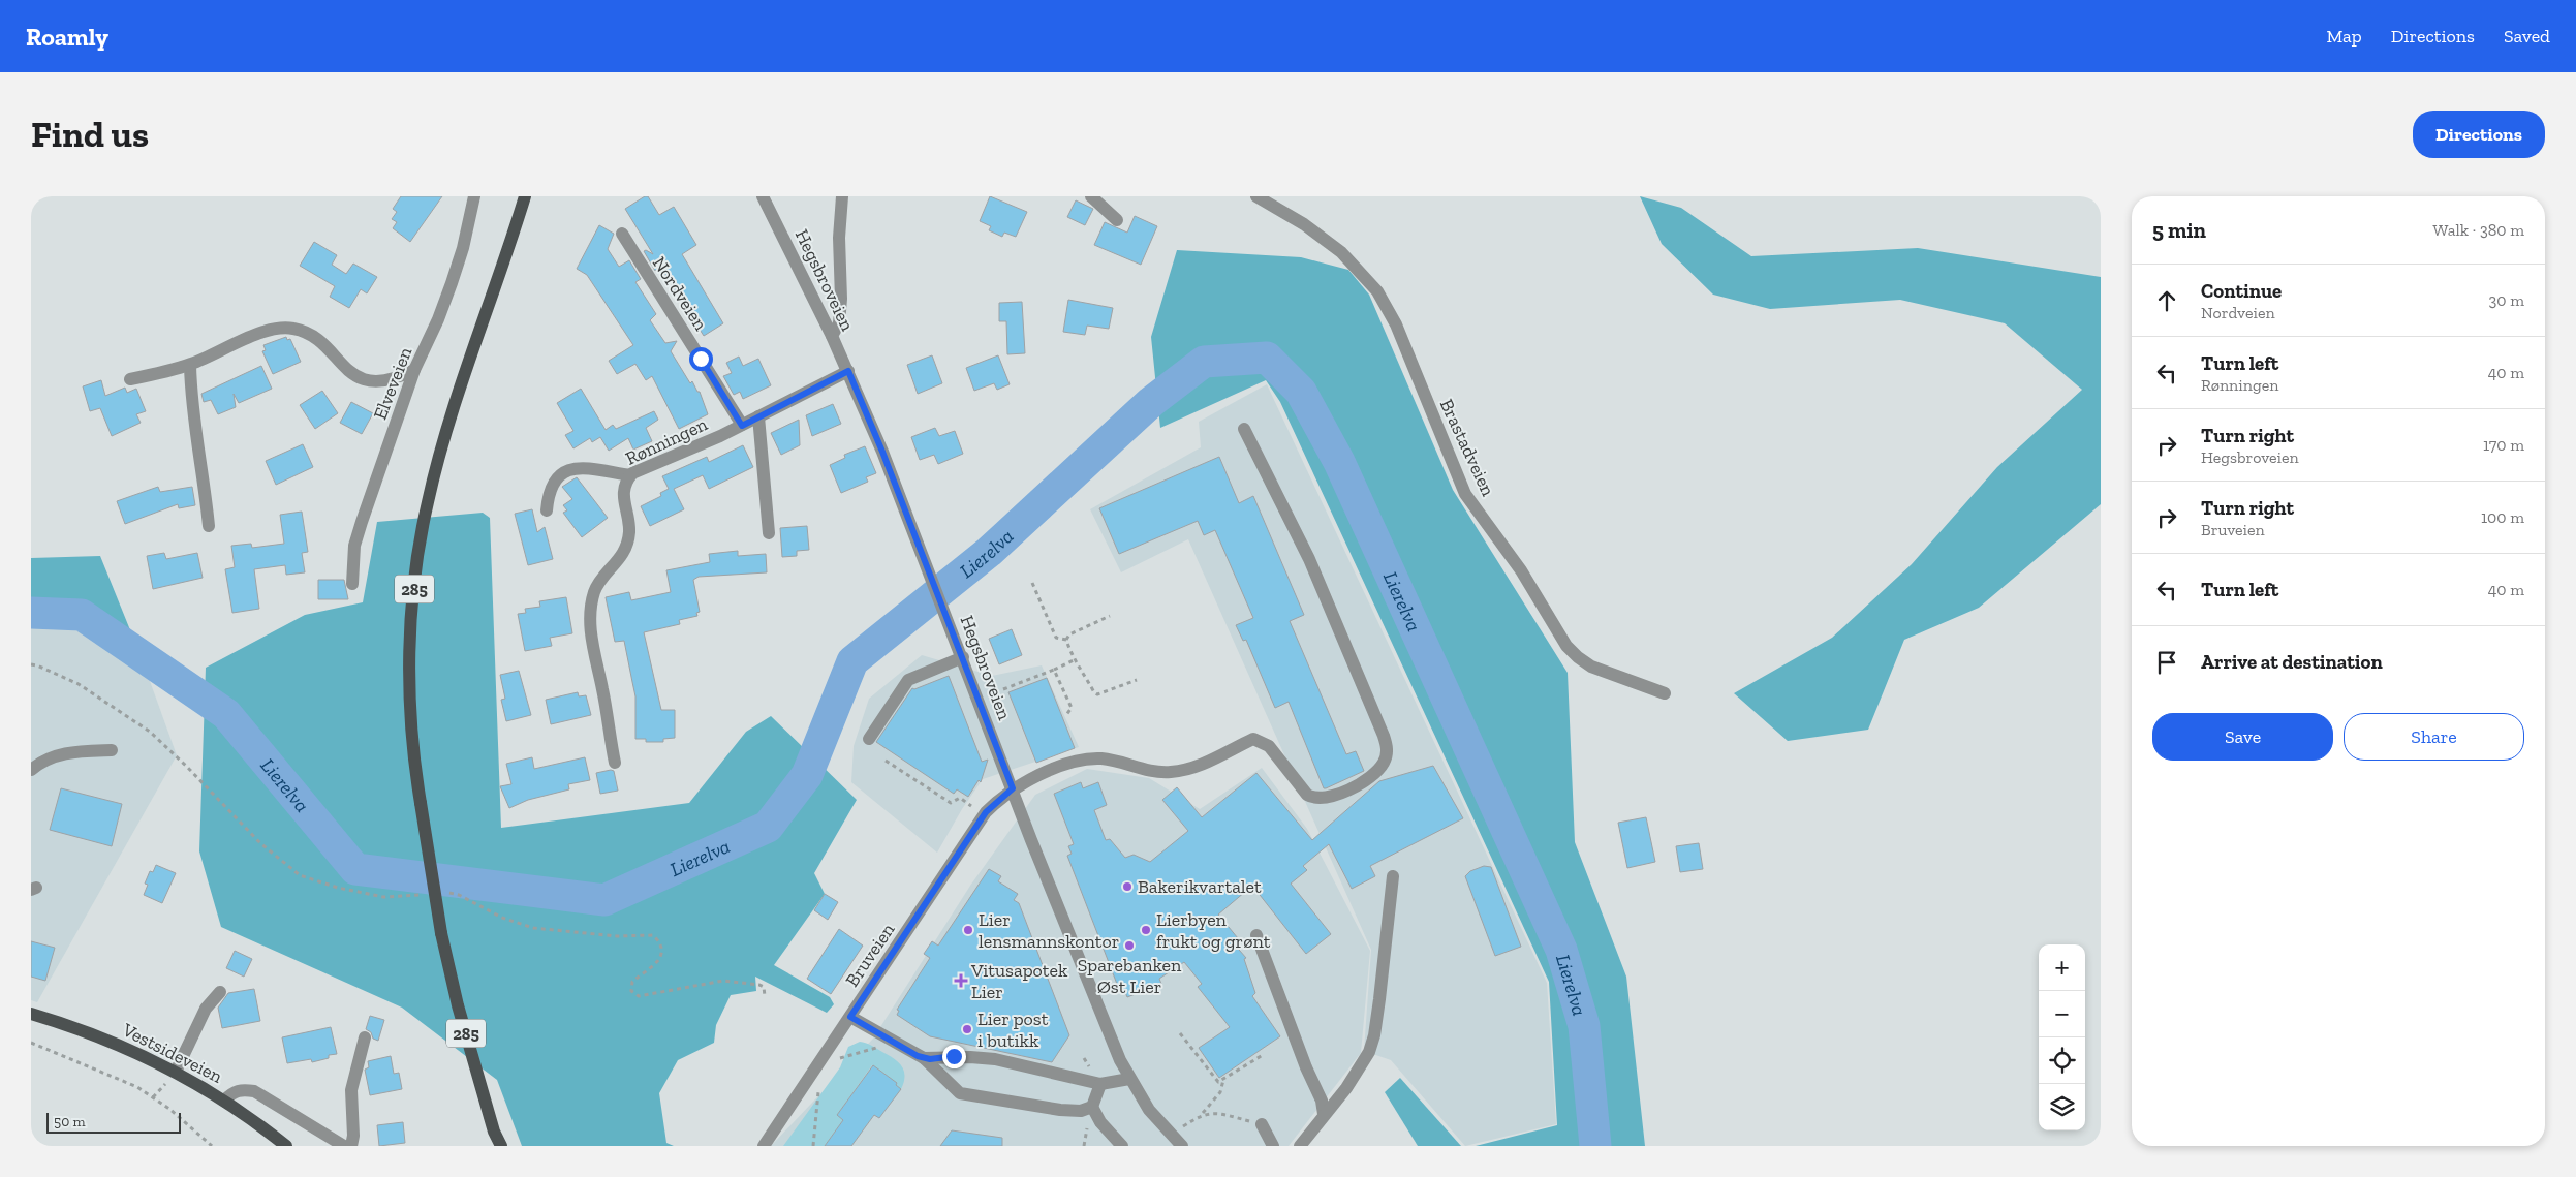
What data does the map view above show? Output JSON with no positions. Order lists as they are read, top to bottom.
{
  "streets": {
    "main road": ["285", "Vestsideveien"],
    "street": [
      "Hegsbroveien",
      "Nordveien",
      "Elveveien",
      "Rønningen",
      "Brastadveien",
      "Bruveien"
    ]
  },
  "crossings": [
    ["Hegsbroveien", "Rønningen"],
    ["Hegsbroveien", "Bruveien"],
    ["Nordveien", "Rønningen"]
  ],
  "water": ["Lierelva"],
  "places": {
    "other": [
      "Bakerikvartalet",
      "Lier lensmannskontor",
      "Lierbyen frukt og grønt",
      "Sparebanken Øst Lier",
      "Lier post i butikk"
    ],
    "health": ["Vitusapotek Lier"]
  },
  "scale_bar": "50 m",
  "page": {
    "header": "Roamly",
    "nav": ["Map", "Directions", "Saved"],
    "buttons": [
      "Directions",
      ["Save", "Share"]
    ],
    "title": "Find us",
    "heading": ["5 min", "Walk · 380 m"],
    "list": [
      ["Continue", "Nordveien", "30 m"],
      ["Turn left", "Rønningen", "40 m"],
      ["Turn right", "Hegsbroveien", "170 m"],
      ["Turn right", "Bruveien", "100 m"],
      ["Turn left", "40 m"],
      "Arrive at destination"
    ],
    "map_buttons": ["+", "−"],
    "scale": "50 m"
  }
}
